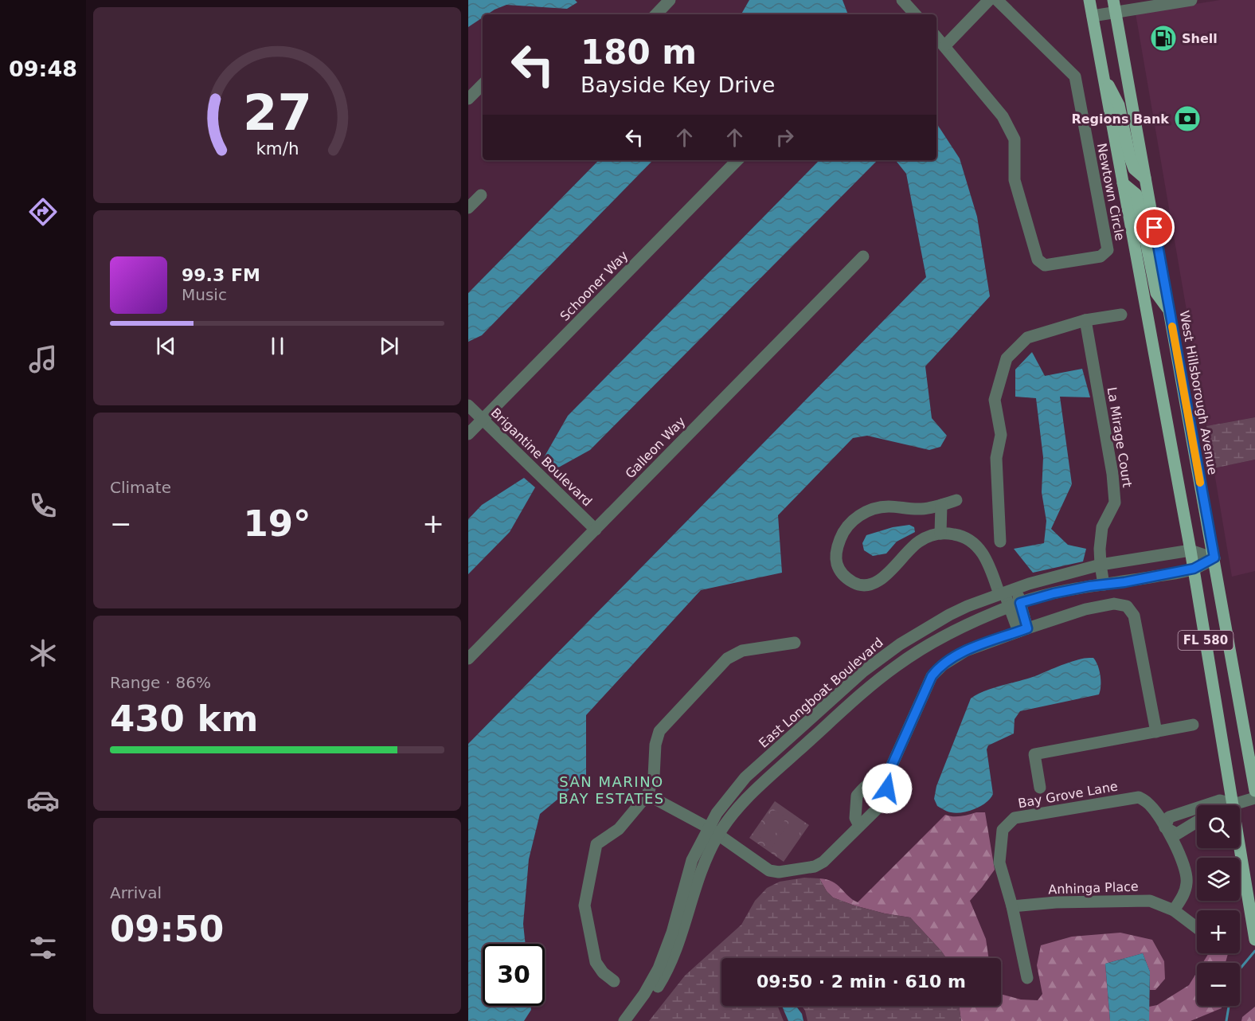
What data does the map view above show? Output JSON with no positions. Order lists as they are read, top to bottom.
{
  "streets": {
    "main road": ["West Hillsborough Avenue", "FL 580"],
    "street": [
      "Newtown Circle",
      "Schooner Way",
      "La Mirage Court",
      "Galleon Way",
      "Brigantine Boulevard",
      "East Longboat Boulevard",
      "Bay Grove Lane",
      "Anhinga Place"
    ]
  },
  "crossings": [
    ["Schooner Way", "Brigantine Boulevard"],
    ["West Hillsborough Avenue", "East Longboat Boulevard"],
    ["La Mirage Court", "East Longboat Boulevard"],
    ["Galleon Way", "Brigantine Boulevard"],
    ["FL 580", "East Longboat Boulevard"],
    ["Bay Grove Lane", "Anhinga Place"]
  ],
  "districts": ["SAN MARINO BAY ESTATES"],
  "places": {
    "fuel station": ["Shell"],
    "bank": ["Regions Bank"]
  },
  "page": {
    "tabs": "09:48",
    "turn": ["180 m", "Bayside Key Drive"],
    "song": ["99.3 FM", "Music"],
    "tile": [
      "Climate",
      ["Range · 86%", "430 km"],
      ["Arrival", "09:50"]
    ],
    "heat": ["−", "19°", "+"],
    "map_buttons": ["+", "−"],
    "limit": "30",
    "trip": "09:50 · 2 min · 610 m",
    "gauge": ["27", "km/h"]
  }
}
